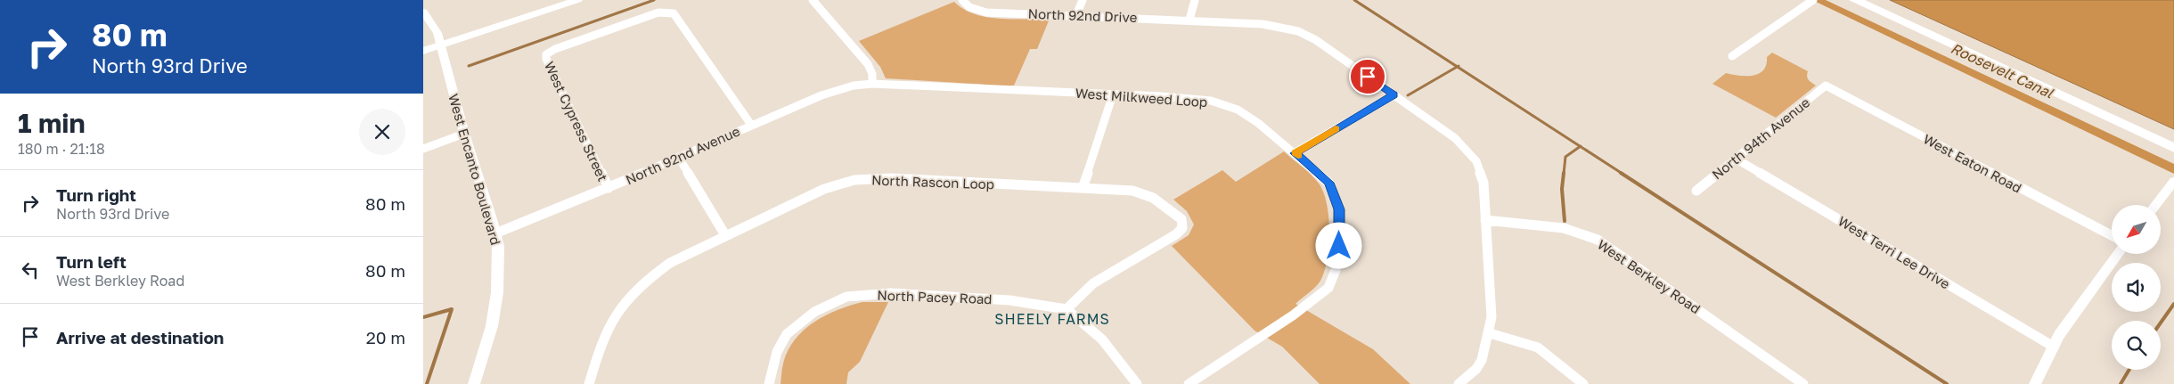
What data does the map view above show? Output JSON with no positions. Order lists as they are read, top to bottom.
{
  "streets": {
    "street": [
      "North 92nd Drive",
      "West Milkweed Loop",
      "West Cypress Street",
      "North 94th Avenue",
      "North 92nd Avenue",
      "West Eaton Road",
      "West Encanto Boulevard",
      "North Rascon Loop",
      "West Terri Lee Drive",
      "West Berkley Road",
      "North Pacey Road"
    ]
  },
  "crossings": [
    ["West Milkweed Loop", "North 92nd Avenue"],
    ["West Cypress Street", "North 92nd Avenue"],
    ["North 94th Avenue", "West Eaton Road"],
    ["North 94th Avenue", "West Terri Lee Drive"],
    ["North 92nd Avenue", "West Encanto Boulevard"],
    ["North Rascon Loop", "North Pacey Road"]
  ],
  "districts": ["SHEELY FARMS"],
  "water": ["Roosevelt Canal"],
  "north": "bottom left",
  "page": {
    "turn": ["80 m", "North 93rd Drive"],
    "heading": ["1 min", "180 m · 21:18"],
    "list": [
      {
        "name": "Turn right",
        "note": "North 93rd Drive",
        "value": "80 m"
      },
      {
        "name": "Turn left",
        "note": "West Berkley Road",
        "value": "80 m"
      },
      {
        "name": "Arrive at destination",
        "value": "20 m"
      }
    ]
  }
}
